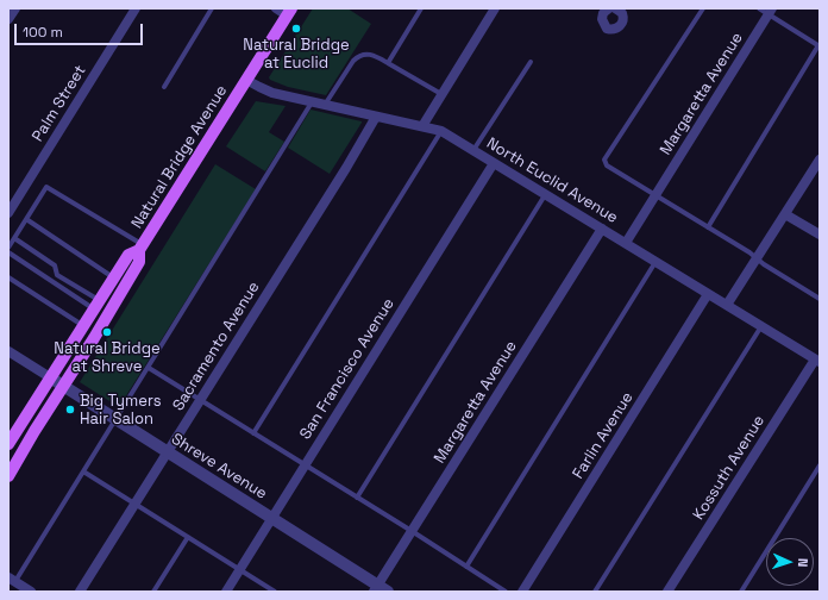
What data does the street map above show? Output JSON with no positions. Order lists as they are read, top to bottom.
{
  "streets": {
    "main road": ["Natural Bridge Avenue"],
    "street": [
      "Margaretta Avenue",
      "Palm Street",
      "North Euclid Avenue",
      "Sacramento Avenue",
      "San Francisco Avenue",
      "Farlin Avenue",
      "Shreve Avenue",
      "Kossuth Avenue"
    ]
  },
  "crossings": [
    ["Margaretta Avenue", "North Euclid Avenue"],
    ["Margaretta Avenue", "Shreve Avenue"],
    ["Natural Bridge Avenue", "North Euclid Avenue"],
    ["Natural Bridge Avenue", "Shreve Avenue"],
    ["North Euclid Avenue", "Sacramento Avenue"],
    ["North Euclid Avenue", "San Francisco Avenue"],
    ["North Euclid Avenue", "Farlin Avenue"],
    ["North Euclid Avenue", "Kossuth Avenue"],
    ["Sacramento Avenue", "Shreve Avenue"],
    ["San Francisco Avenue", "Shreve Avenue"]
  ],
  "places": ["Natural Bridge at Euclid", "Natural Bridge at Shreve", "Big Tymers Hair Salon"],
  "scale_bar": "100 m",
  "north": "right"
}
